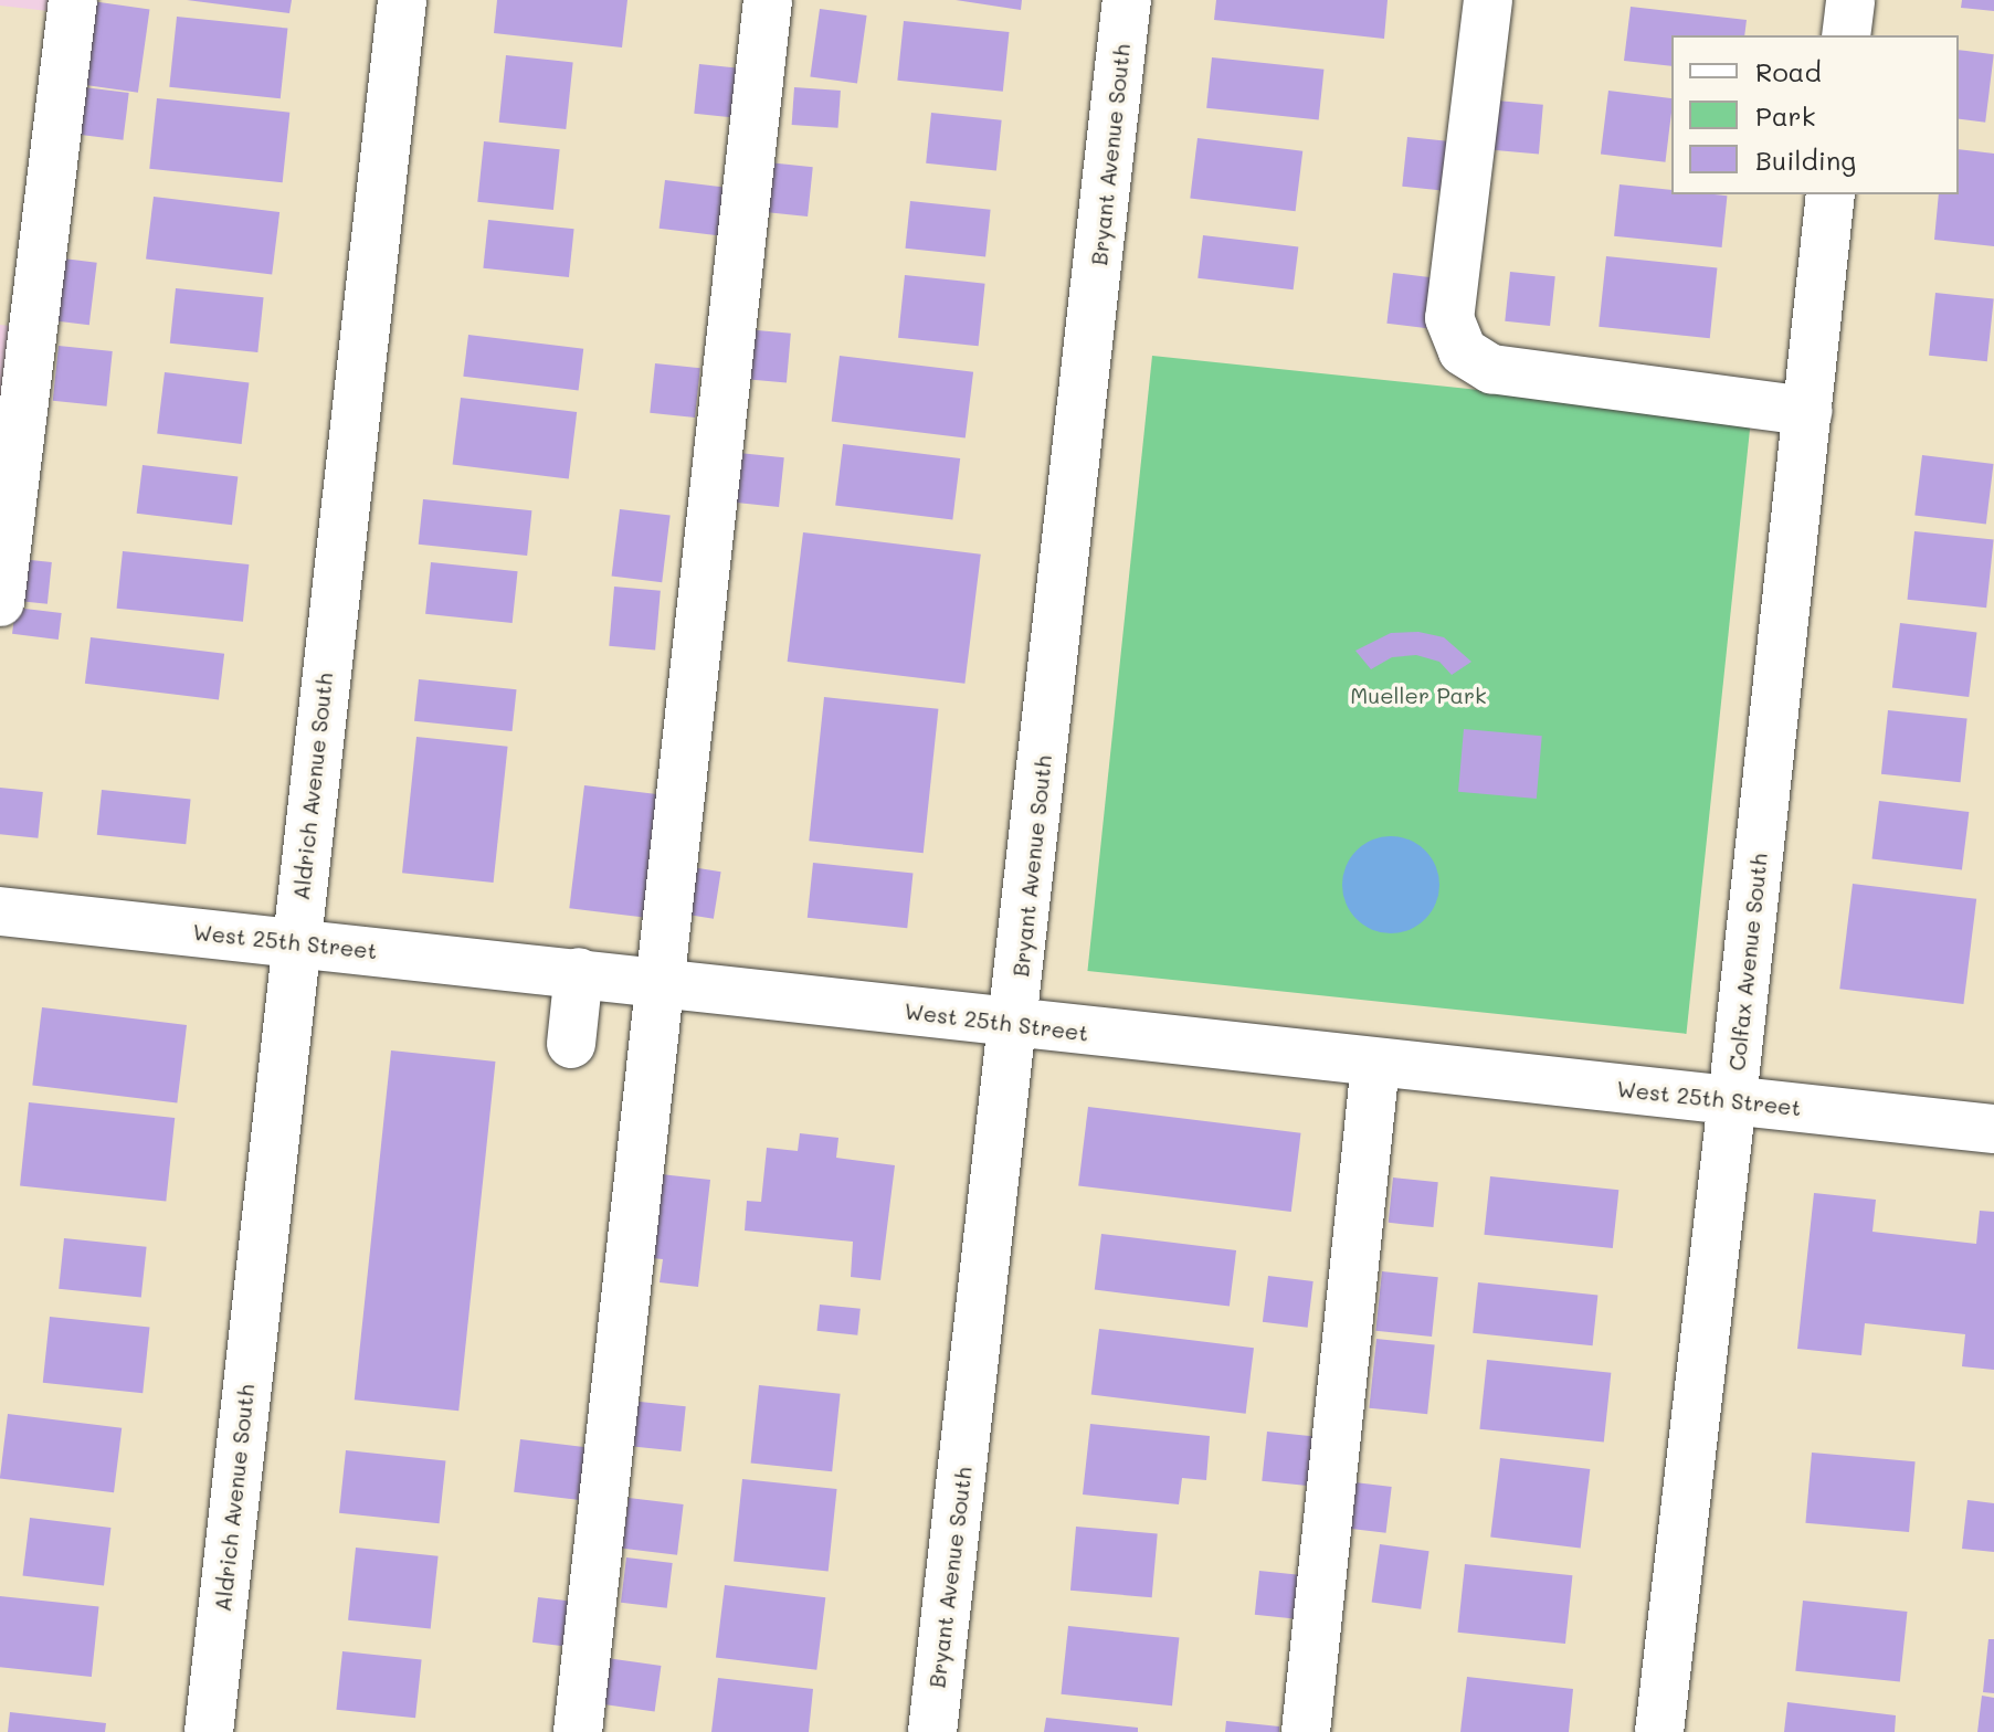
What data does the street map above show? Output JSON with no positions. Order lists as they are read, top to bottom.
{
  "streets": {
    "street": [
      "Bryant Avenue South",
      "Aldrich Avenue South",
      "West 25th Street",
      "Colfax Avenue South"
    ]
  },
  "crossings": [
    ["Bryant Avenue South", "West 25th Street"],
    ["Aldrich Avenue South", "West 25th Street"],
    ["West 25th Street", "Colfax Avenue South"]
  ],
  "parks": ["Mueller Park"],
  "legend": ["Road", "Park", "Building"]
}
